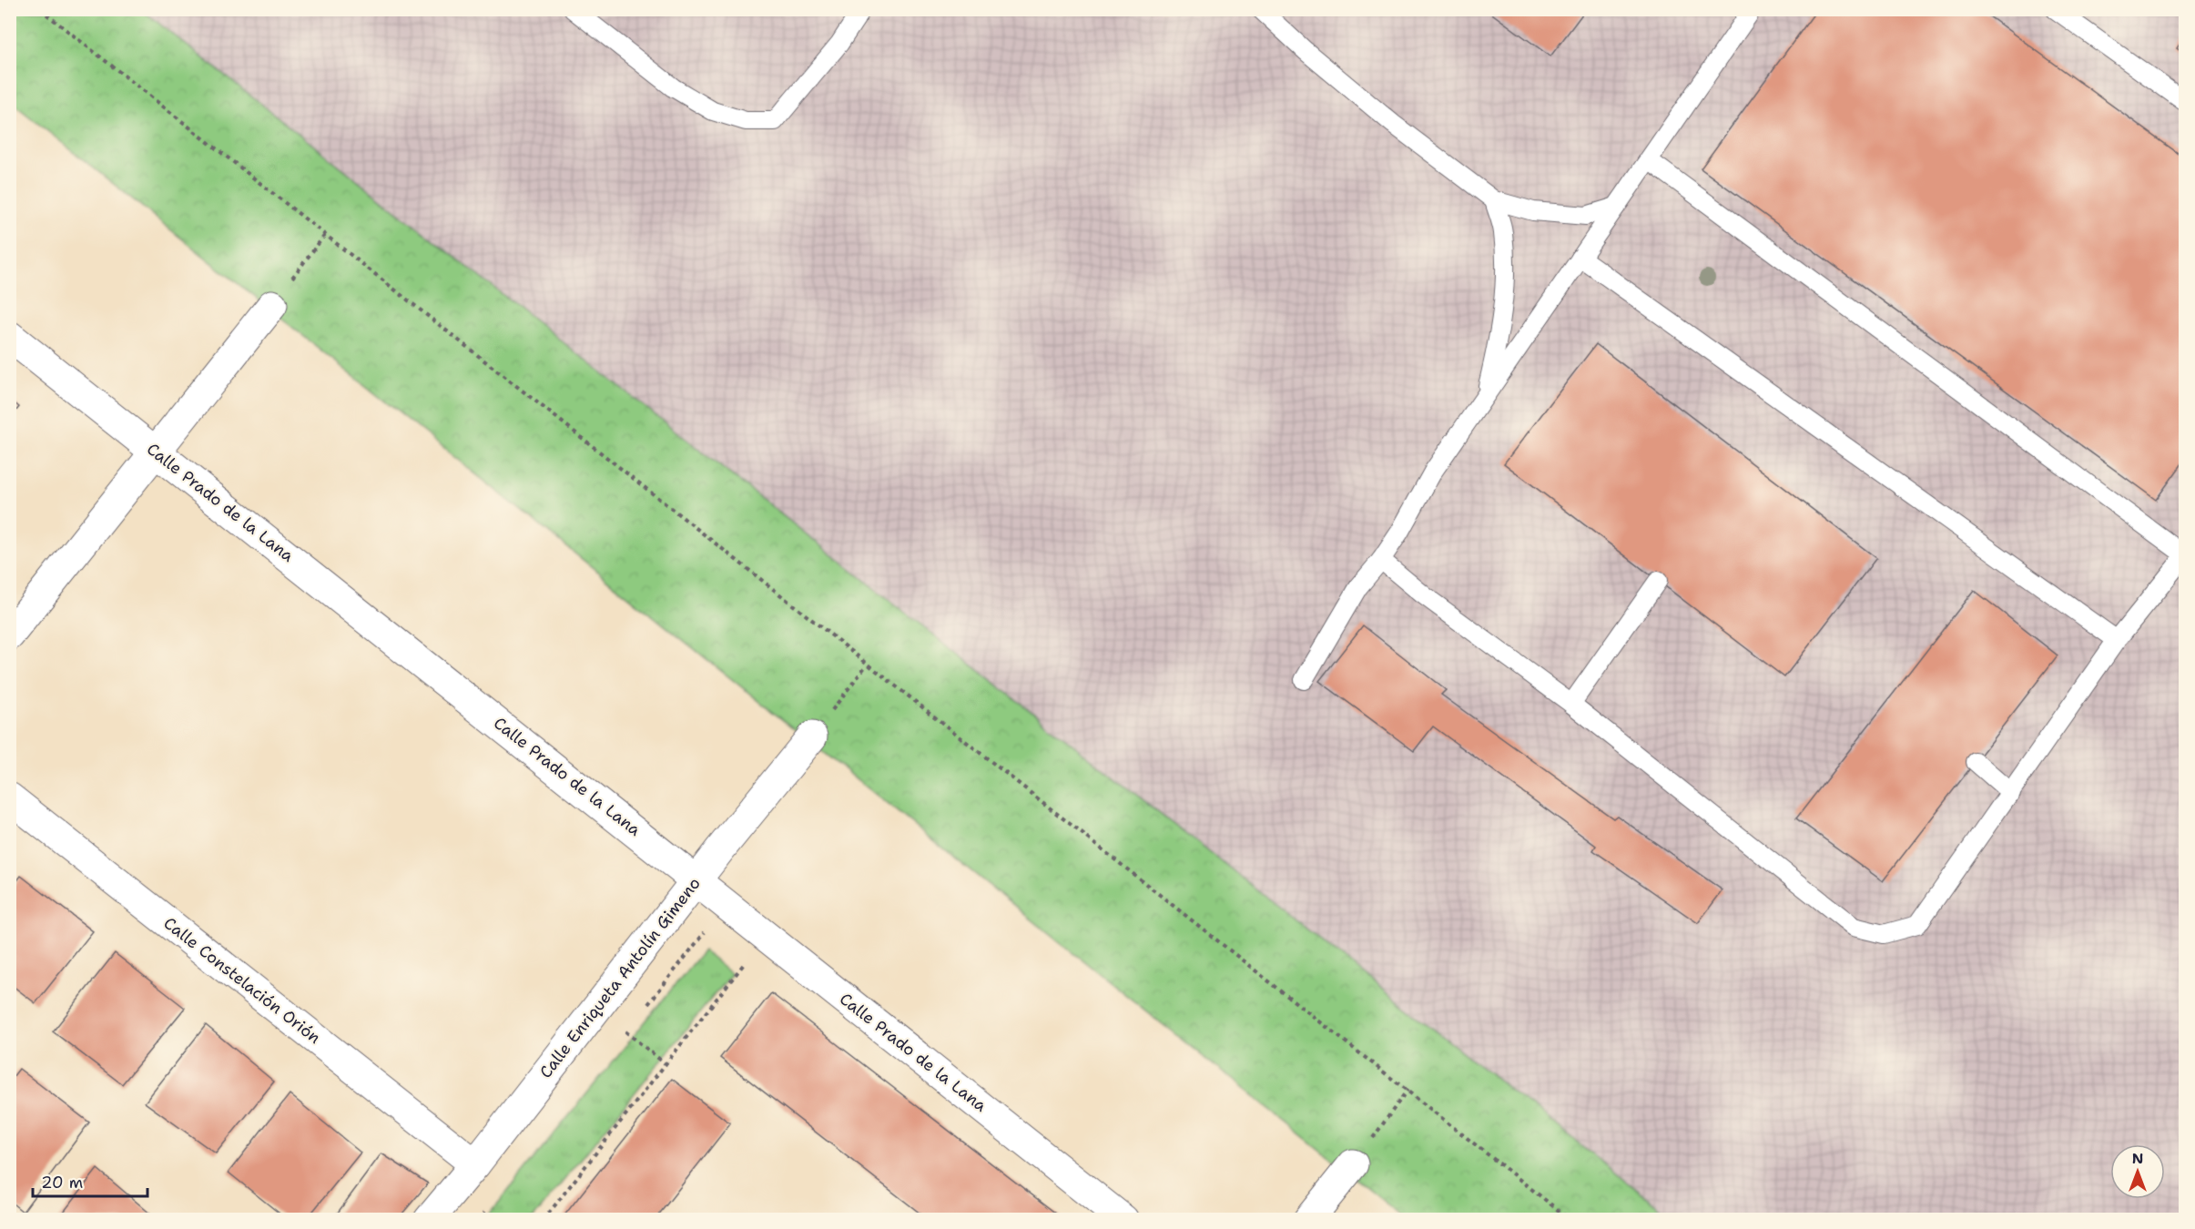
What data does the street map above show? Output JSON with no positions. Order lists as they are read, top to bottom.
{
  "streets": {
    "street": ["Calle Prado de la Lana", "Calle Enriqueta Antolín Gimeno", "Calle Constelación Orión"]
  },
  "crossings": [
    ["Calle Prado de la Lana", "Calle Enriqueta Antolín Gimeno"],
    ["Calle Enriqueta Antolín Gimeno", "Calle Constelación Orión"]
  ],
  "scale_bar": "20 m",
  "north": "top"
}
